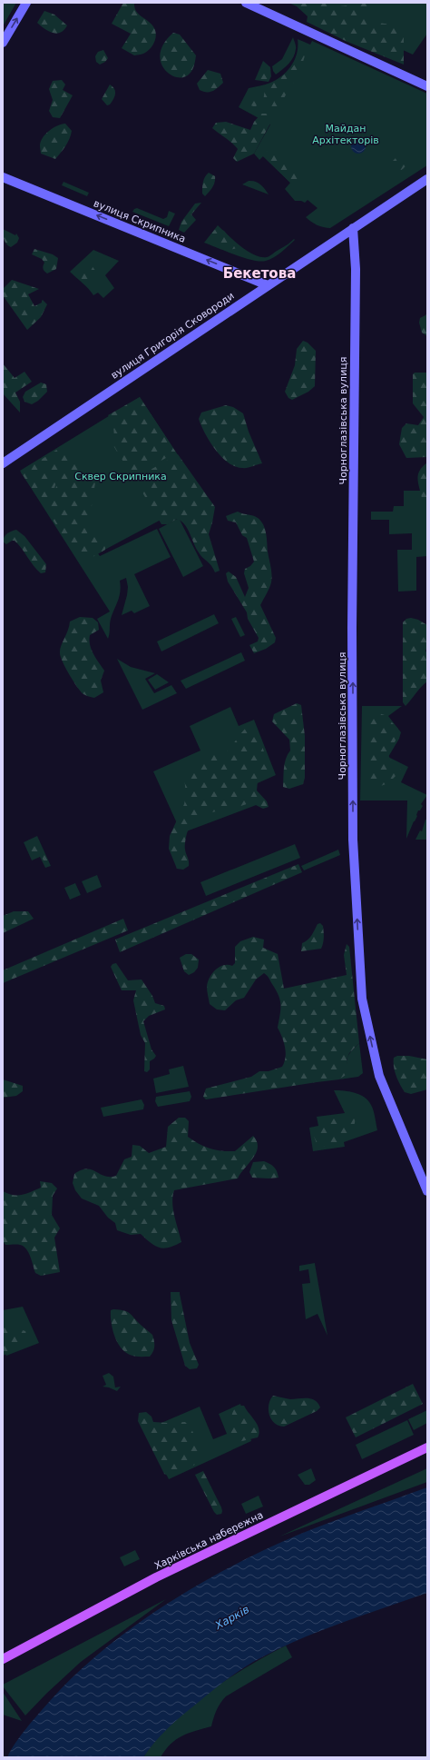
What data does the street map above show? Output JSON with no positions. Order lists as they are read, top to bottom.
{
  "streets": {
    "main road": ["Харківська набережна"],
    "street": ["вулиця Скрипника", "вулиця Григорія Сковороди", "Чорноглазівська вулиця"]
  },
  "crossings": [
    ["вулиця Скрипника", "вулиця Григорія Сковороди"],
    ["вулиця Григорія Сковороди", "Чорноглазівська вулиця"]
  ],
  "one_way": ["вулиця Скрипника", "Чорноглазівська вулиця"],
  "districts": ["Бекетова"],
  "water": ["Харків"],
  "parks": ["Майдан Архітекторів", "Сквер Скрипника"]
}
